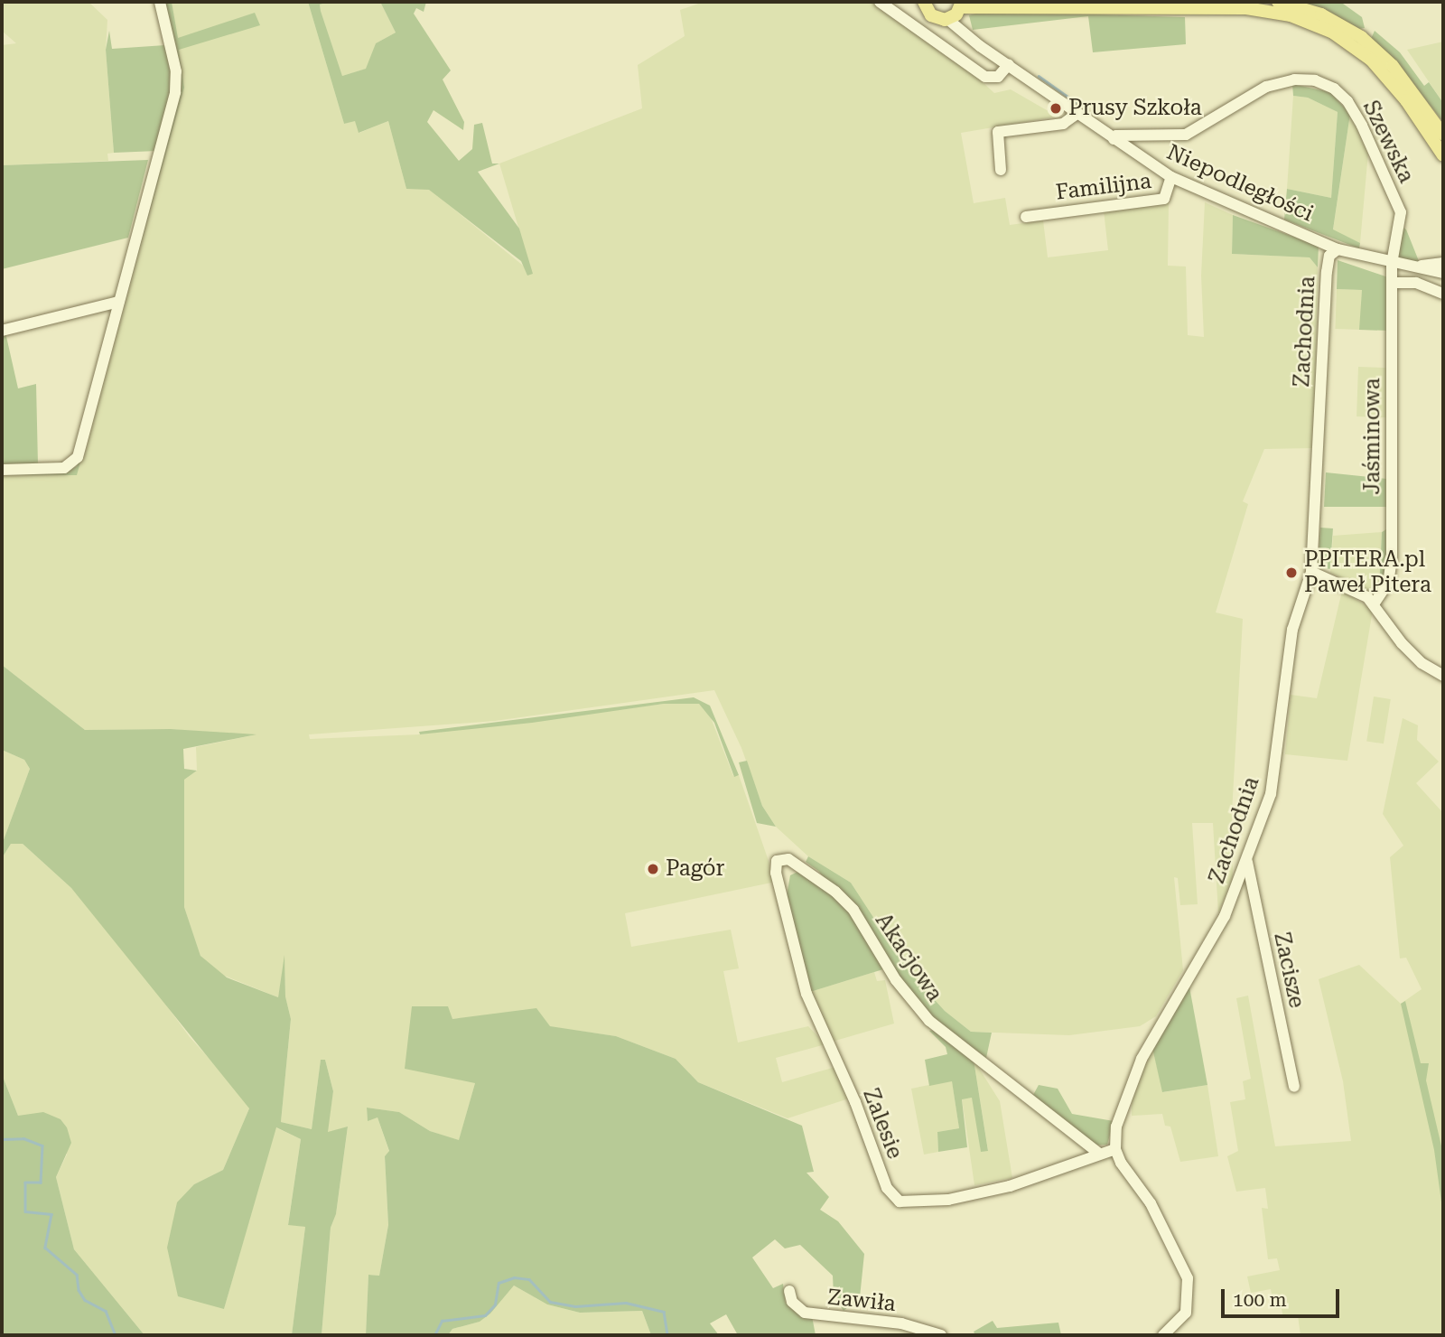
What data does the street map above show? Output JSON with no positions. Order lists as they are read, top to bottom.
{
  "streets": {
    "street": [
      "Szewska",
      "Niepodległości",
      "Familijna",
      "Zachodnia",
      "Jaśminowa",
      "Akacjowa",
      "Zacisze",
      "Zalesie",
      "Zawiła"
    ]
  },
  "crossings": [
    ["Szewska", "Niepodległości"],
    ["Szewska", "Jaśminowa"],
    ["Niepodległości", "Familijna"],
    ["Niepodległości", "Zachodnia"],
    ["Niepodległości", "Jaśminowa"],
    ["Zachodnia", "Zacisze"],
    ["Zachodnia", "Zalesie"],
    ["Akacjowa", "Zalesie"]
  ],
  "places": ["Prusy Szkoła", "PPITERA.pl Paweł Pitera", "Pagór"],
  "scale_bar": "100 m"
}
